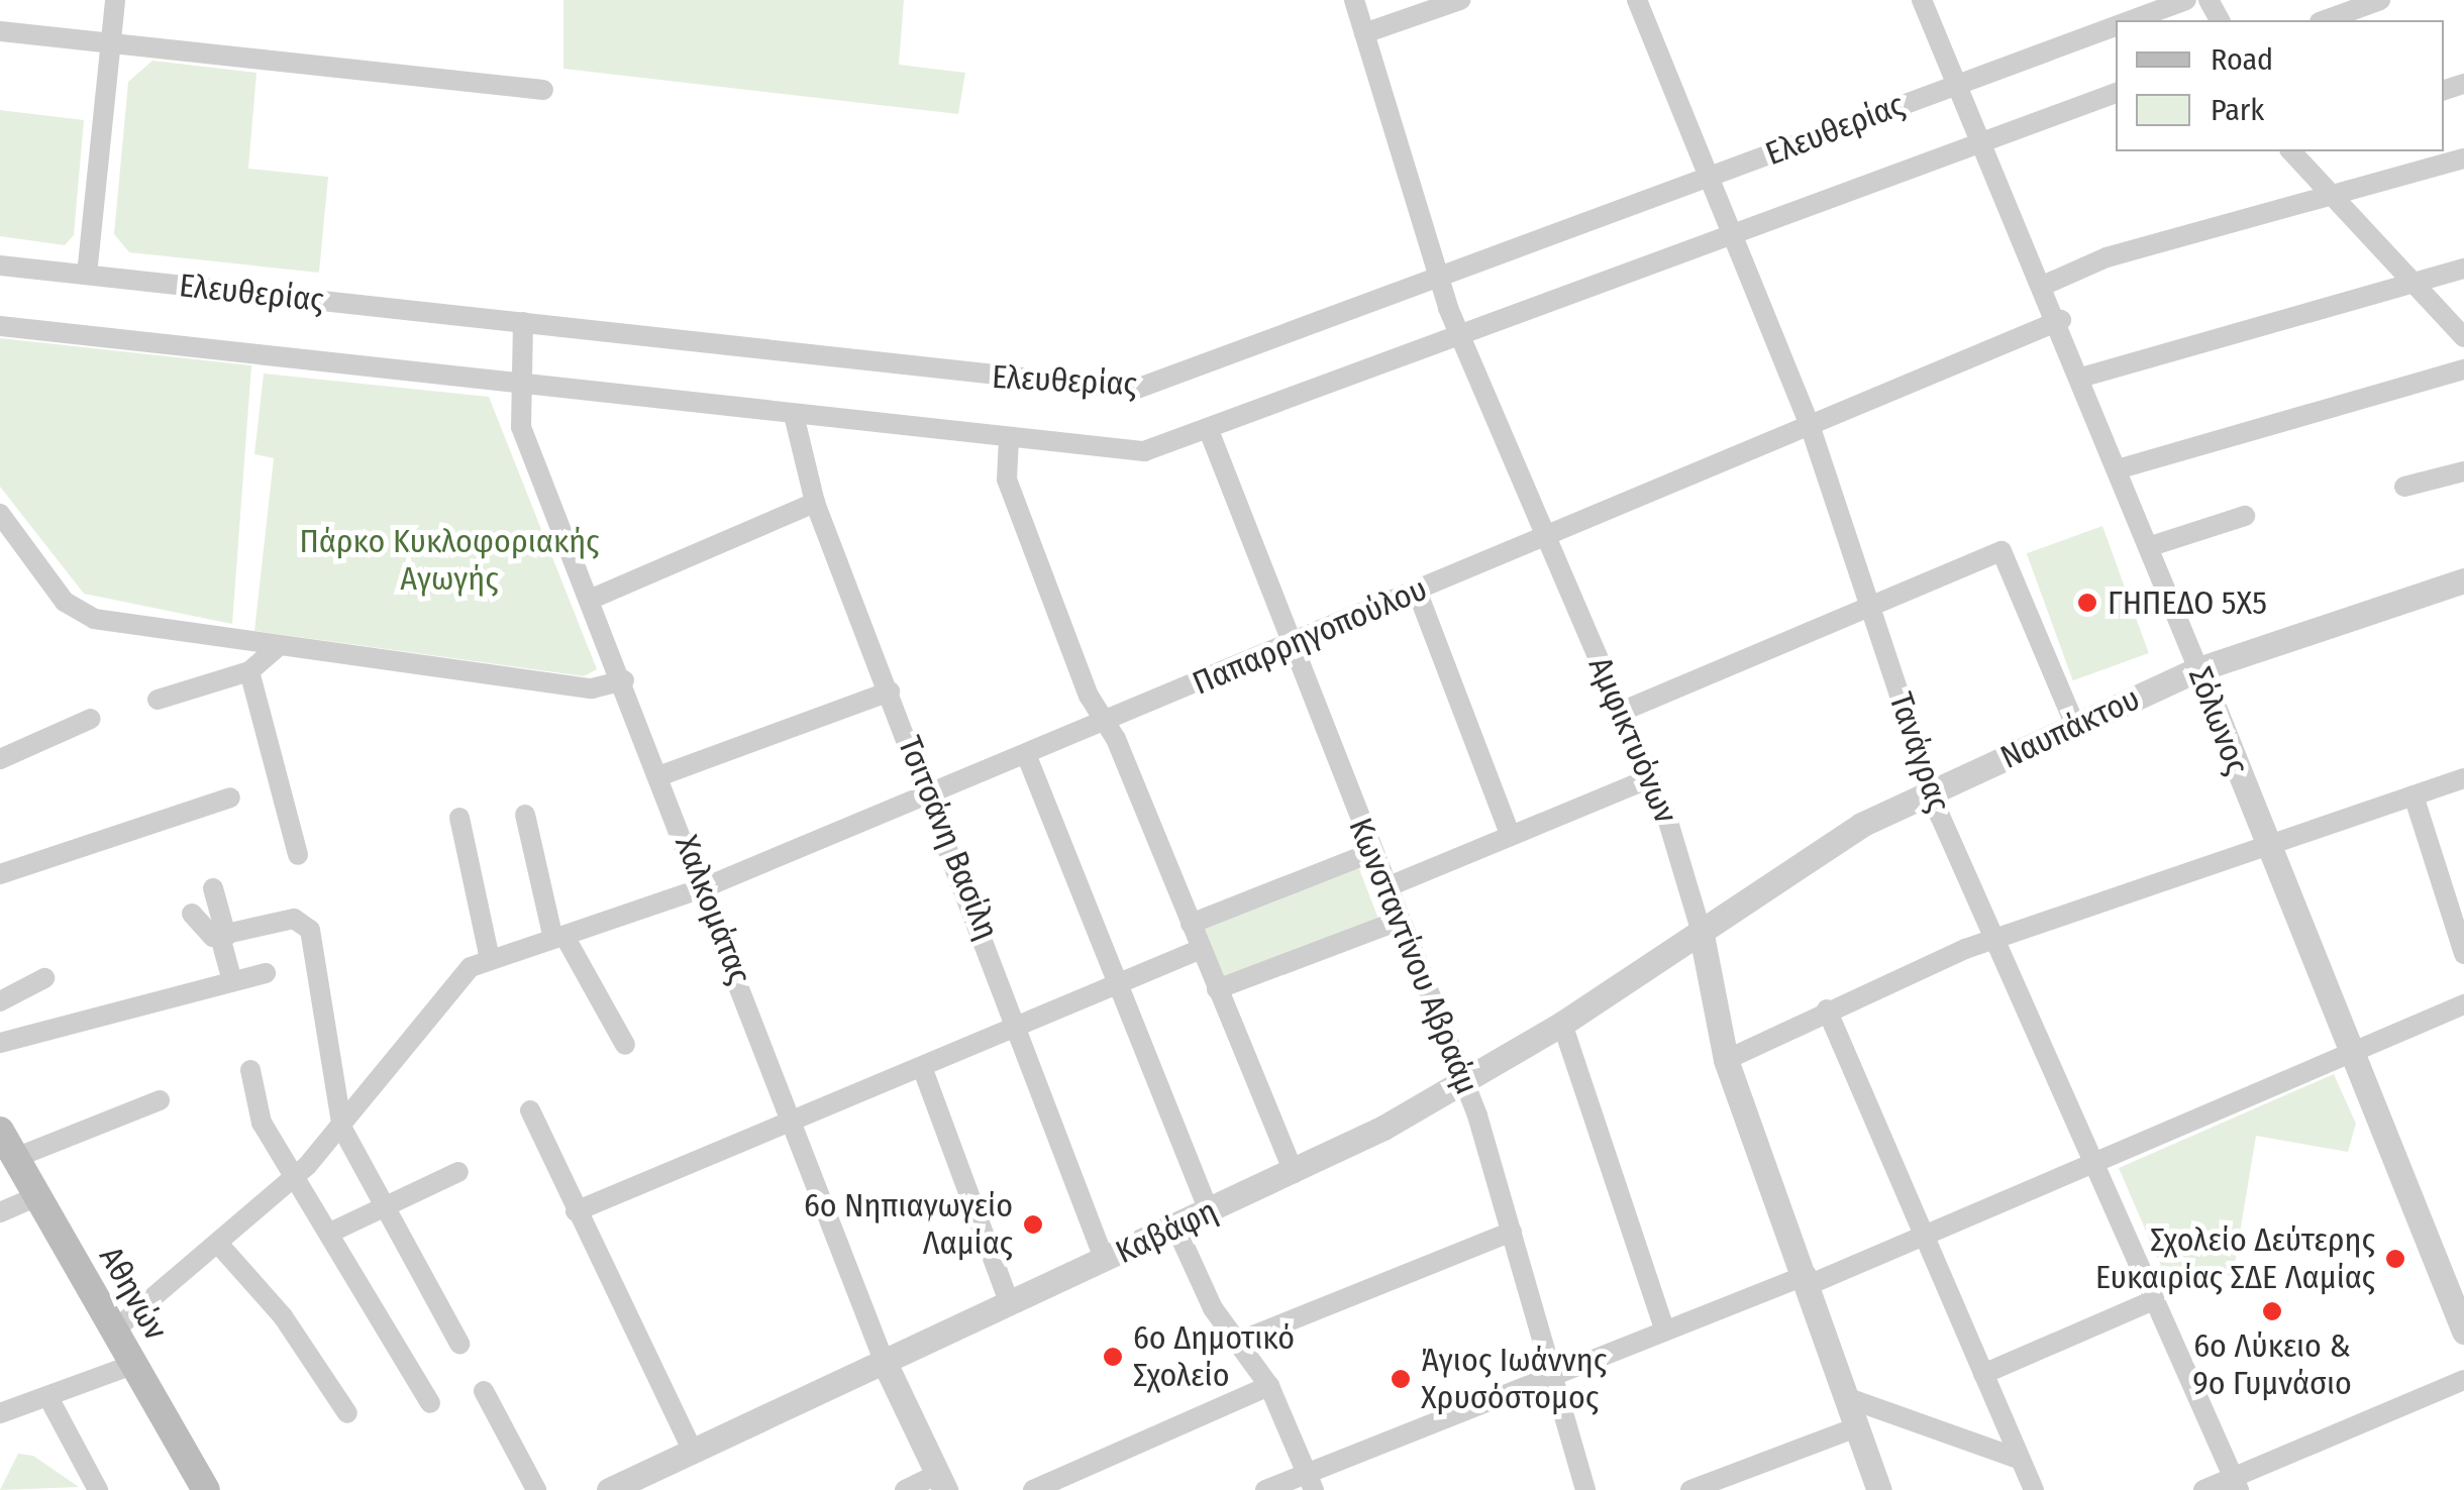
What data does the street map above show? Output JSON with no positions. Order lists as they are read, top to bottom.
{
  "streets": {
    "main road": ["Αθηνών"],
    "street": [
      "Ελευθερίας",
      "Παπαρρηγοπούλου",
      "Σόλωνος",
      "Ναυπάκτου",
      "Αμφικτυόνων",
      "Τανάγρας",
      "Τσιτσάνη Βασίλη",
      "Χαλκομάτας",
      "Κωνσταντίνου Αβραάμ",
      "Καβάφη"
    ]
  },
  "crossings": [
    ["Ελευθερίας", "Σόλωνος"],
    ["Ελευθερίας", "Αμφικτυόνων"],
    ["Ελευθερίας", "Τανάγρας"],
    ["Ελευθερίας", "Τσιτσάνη Βασίλη"],
    ["Ελευθερίας", "Χαλκομάτας"],
    ["Ελευθερίας", "Κωνσταντίνου Αβραάμ"],
    ["Παπαρρηγοπούλου", "Σόλωνος"],
    ["Παπαρρηγοπούλου", "Αμφικτυόνων"],
    ["Παπαρρηγοπούλου", "Τανάγρας"],
    ["Παπαρρηγοπούλου", "Τσιτσάνη Βασίλη"],
    ["Παπαρρηγοπούλου", "Χαλκομάτας"],
    ["Παπαρρηγοπούλου", "Κωνσταντίνου Αβραάμ"],
    ["Παπαρρηγοπούλου", "Αθηνών"],
    ["Σόλωνος", "Ναυπάκτου"],
    ["Ναυπάκτου", "Αμφικτυόνων"],
    ["Ναυπάκτου", "Τανάγρας"],
    ["Ναυπάκτου", "Καβάφη"],
    ["Αμφικτυόνων", "Καβάφη"],
    ["Τσιτσάνη Βασίλη", "Καβάφη"],
    ["Χαλκομάτας", "Καβάφη"],
    ["Κωνσταντίνου Αβραάμ", "Καβάφη"]
  ],
  "parks": ["Πάρκο Κυκλοφοριακής Αγωγής"],
  "places": [
    "ΓΗΠΕΔΟ 5X5",
    "6ο Νηπιαγωγείο Λαμίας",
    "Σχολείο Δεύτερης Ευκαιρίας ΣΔΕ Λαμίας",
    "6ο Λύκειο & 9ο Γυμνάσιο",
    "6ο Δημοτικό Σχολείο",
    "Άγιος Ιωάννης Χρυσόστομος"
  ],
  "legend": ["Road", "Park"]
}
